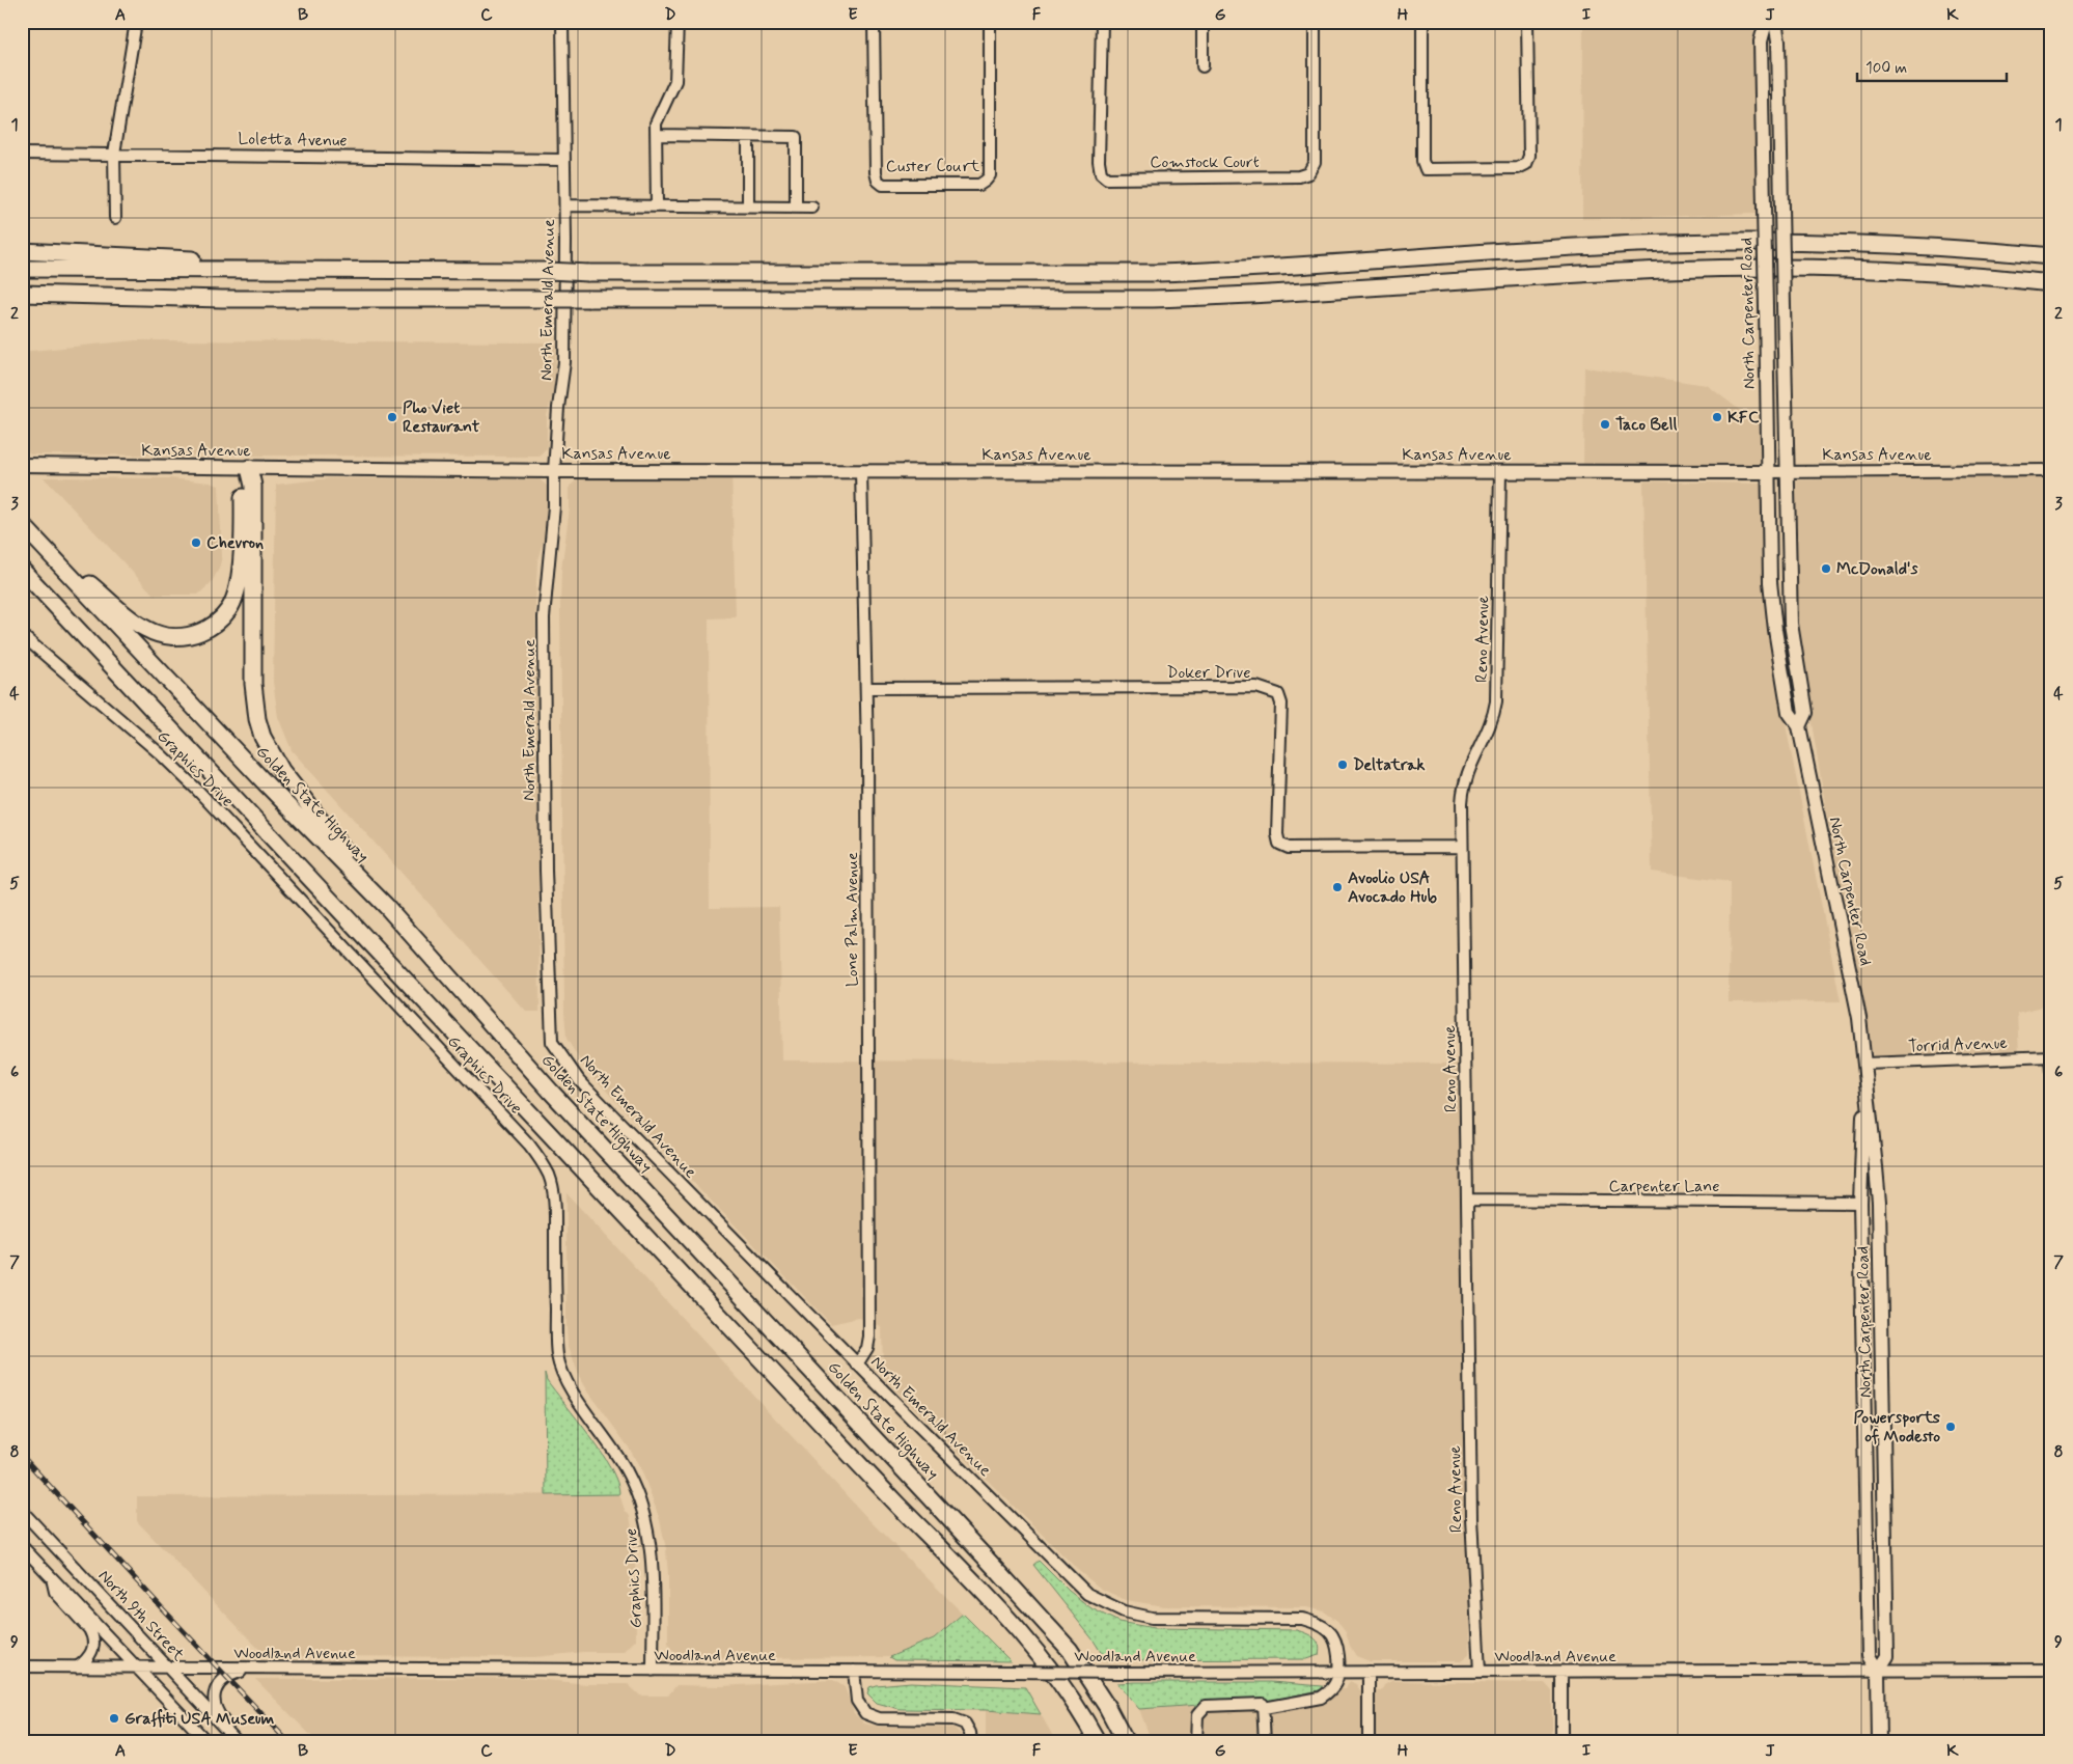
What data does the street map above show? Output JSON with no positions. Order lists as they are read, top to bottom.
{
  "streets": {
    "highway": ["Golden State Highway"],
    "main road": ["North Carpenter Road", "Kansas Avenue"],
    "street": [
      "Loletta Avenue",
      "Comstock Court",
      "Custer Court",
      "North Emerald Avenue",
      "Reno Avenue",
      "Doker Drive",
      "Graphics Drive",
      "Lone Palm Avenue",
      "Torrid Avenue",
      "Carpenter Lane",
      "North 9th Street",
      "Woodland Avenue"
    ]
  },
  "crossings": [
    ["Loletta Avenue", "North Emerald Avenue"],
    ["North Emerald Avenue", "Kansas Avenue"],
    ["North Emerald Avenue", "Lone Palm Avenue"],
    ["North Emerald Avenue", "Woodland Avenue"],
    ["North Carpenter Road", "Kansas Avenue"],
    ["North Carpenter Road", "Torrid Avenue"],
    ["North Carpenter Road", "Carpenter Lane"],
    ["North Carpenter Road", "Woodland Avenue"],
    ["Kansas Avenue", "Reno Avenue"],
    ["Kansas Avenue", "Lone Palm Avenue"],
    ["Reno Avenue", "Doker Drive"],
    ["Reno Avenue", "Carpenter Lane"],
    ["Reno Avenue", "Woodland Avenue"],
    ["Doker Drive", "Lone Palm Avenue"],
    ["Graphics Drive", "Woodland Avenue"],
    ["North 9th Street", "Woodland Avenue"]
  ],
  "places": [
    "Pho Viet Restaurant",
    "KFC",
    "Taco Bell",
    "Chevron",
    "McDonald's",
    "Deltatrak",
    "Avoolio USA Avocado Hub",
    "Powersports of Modesto",
    "Graffiti USA Museum"
  ],
  "scale_bar": "100 m",
  "grid": {
    "columns": [
      "A",
      "B",
      "C",
      "D",
      "E",
      "F",
      "G",
      "H",
      "I",
      "J",
      "K"
    ],
    "rows": [
      "1",
      "2",
      "3",
      "4",
      "5",
      "6",
      "7",
      "8",
      "9"
    ]
  }
}
